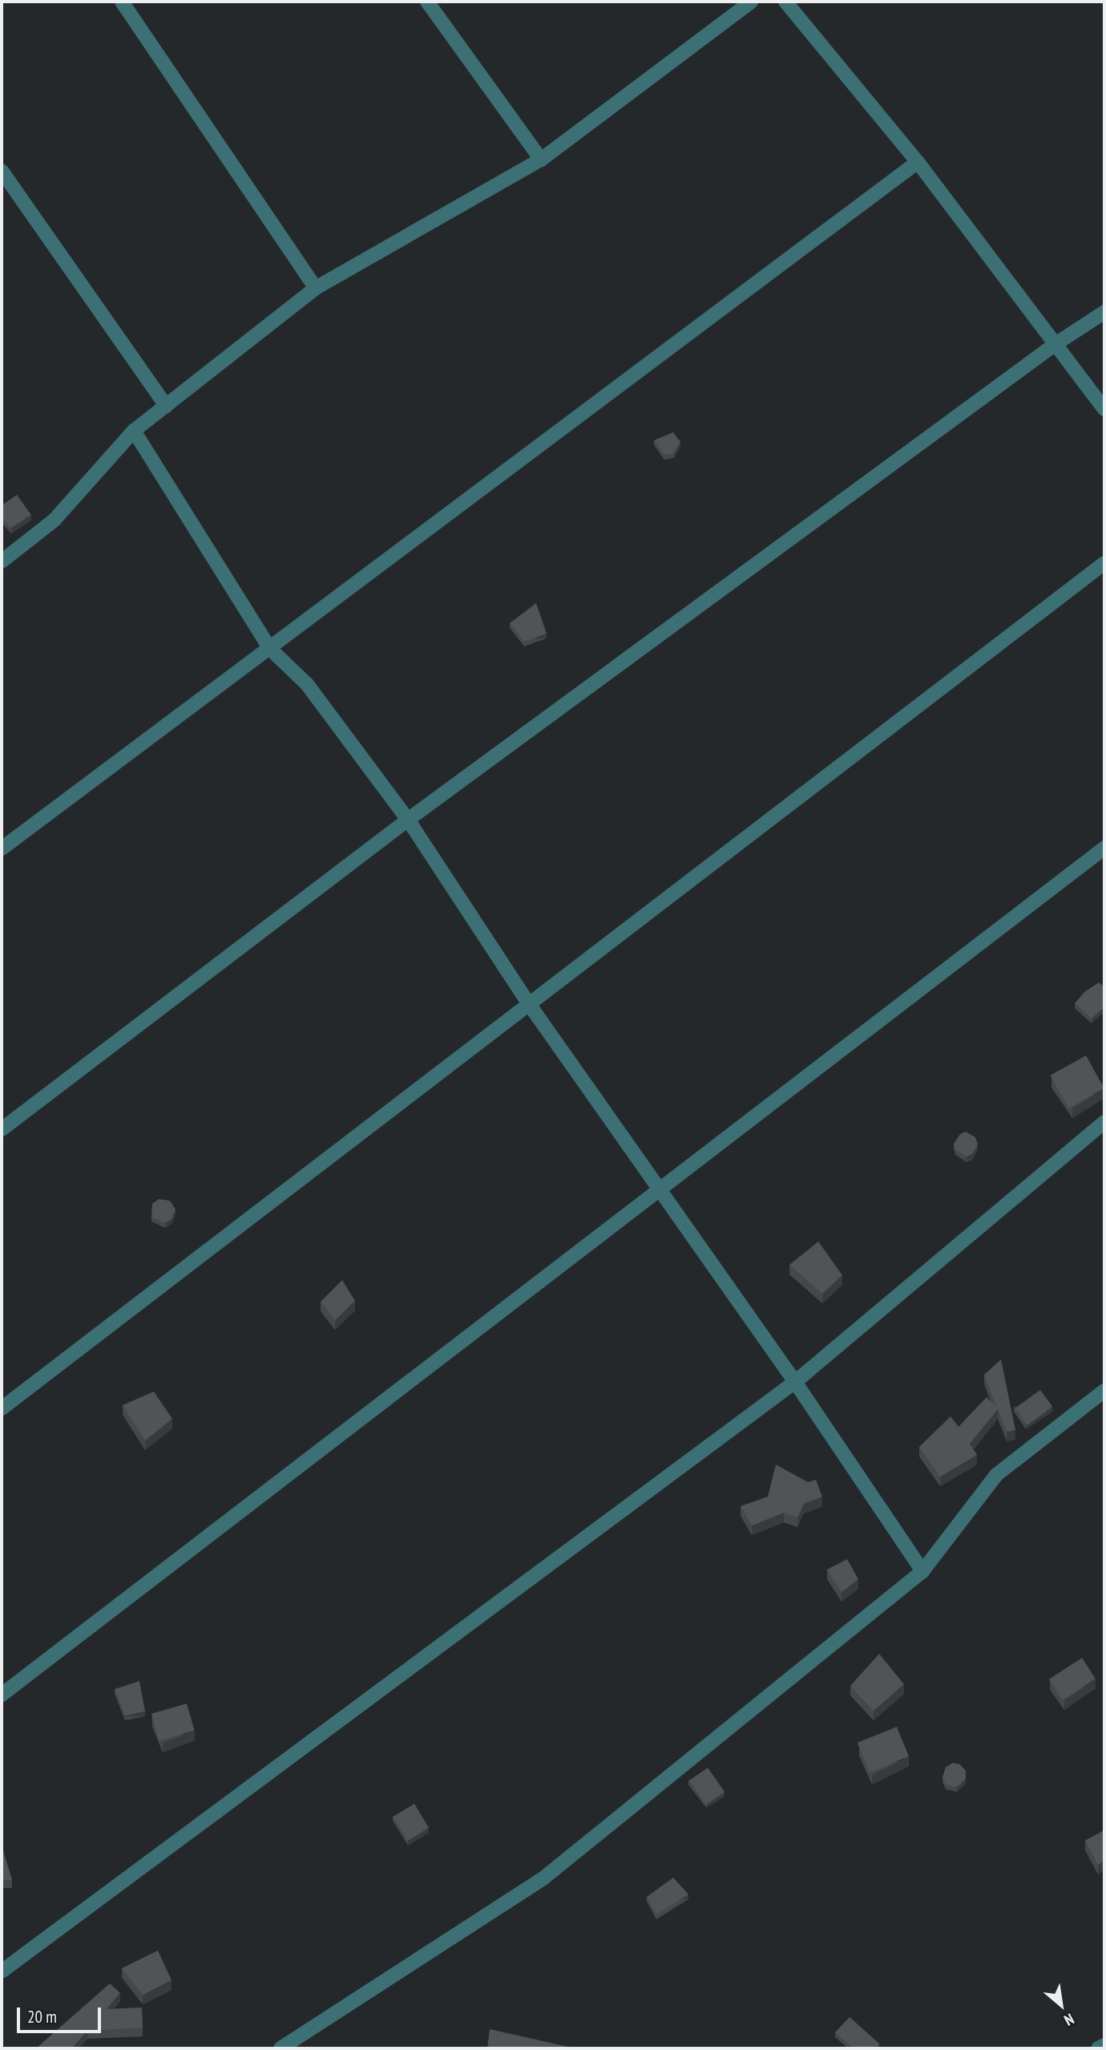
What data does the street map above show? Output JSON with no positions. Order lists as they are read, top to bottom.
{
  "scale_bar": "20 m",
  "north": "bottom right"
}
